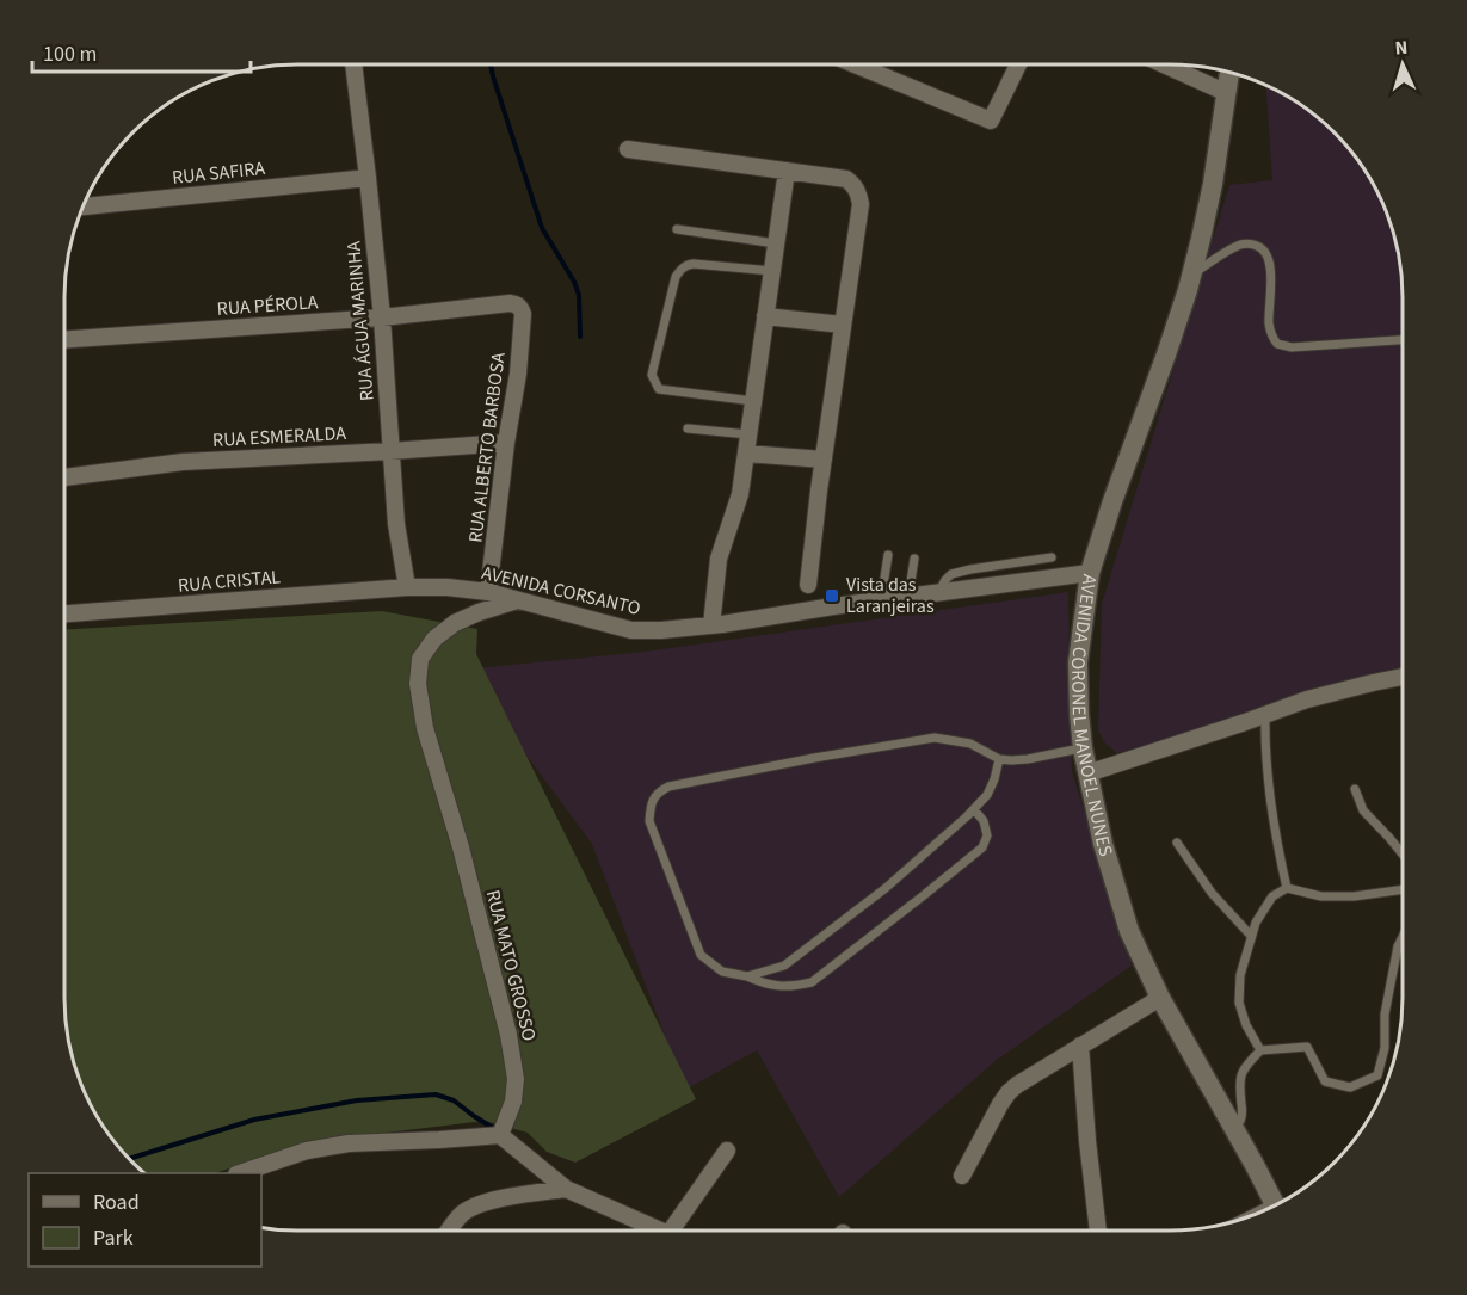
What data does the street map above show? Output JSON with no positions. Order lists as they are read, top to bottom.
{
  "streets": {
    "street": [
      "RUA SAFIRA",
      "RUA PÉROLA",
      "RUA ÁGUA MARINHA",
      "RUA ESMERALDA",
      "RUA ALBERTO BARBOSA",
      "RUA CRISTAL",
      "AVENIDA CORSANTO",
      "AVENIDA CORONEL MANOEL NUNES",
      "RUA MATO GROSSO"
    ]
  },
  "crossings": [
    ["RUA SAFIRA", "RUA ÁGUA MARINHA"],
    ["RUA PÉROLA", "RUA ÁGUA MARINHA"],
    ["RUA PÉROLA", "RUA ALBERTO BARBOSA"],
    ["RUA ÁGUA MARINHA", "RUA ESMERALDA"],
    ["RUA ÁGUA MARINHA", "RUA CRISTAL"],
    ["RUA ÁGUA MARINHA", "AVENIDA CORSANTO"],
    ["RUA ESMERALDA", "RUA ALBERTO BARBOSA"],
    ["RUA ALBERTO BARBOSA", "AVENIDA CORSANTO"],
    ["RUA CRISTAL", "AVENIDA CORSANTO"],
    ["AVENIDA CORSANTO", "AVENIDA CORONEL MANOEL NUNES"],
    ["AVENIDA CORSANTO", "RUA MATO GROSSO"]
  ],
  "places": {
    "transit": ["Vista das Laranjeiras"]
  },
  "legend": ["Road", "Park"],
  "scale_bar": "100 m",
  "north": "top"
}
